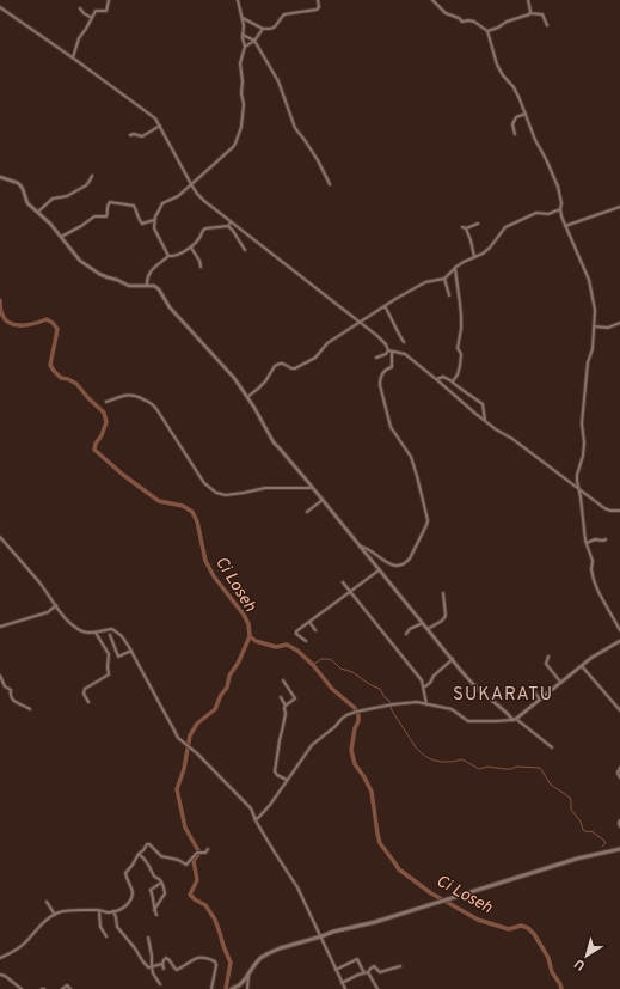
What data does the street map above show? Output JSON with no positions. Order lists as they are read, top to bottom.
{
  "districts": ["SUKARATU"],
  "water": ["Ci Loseh"],
  "north": "bottom left"
}
